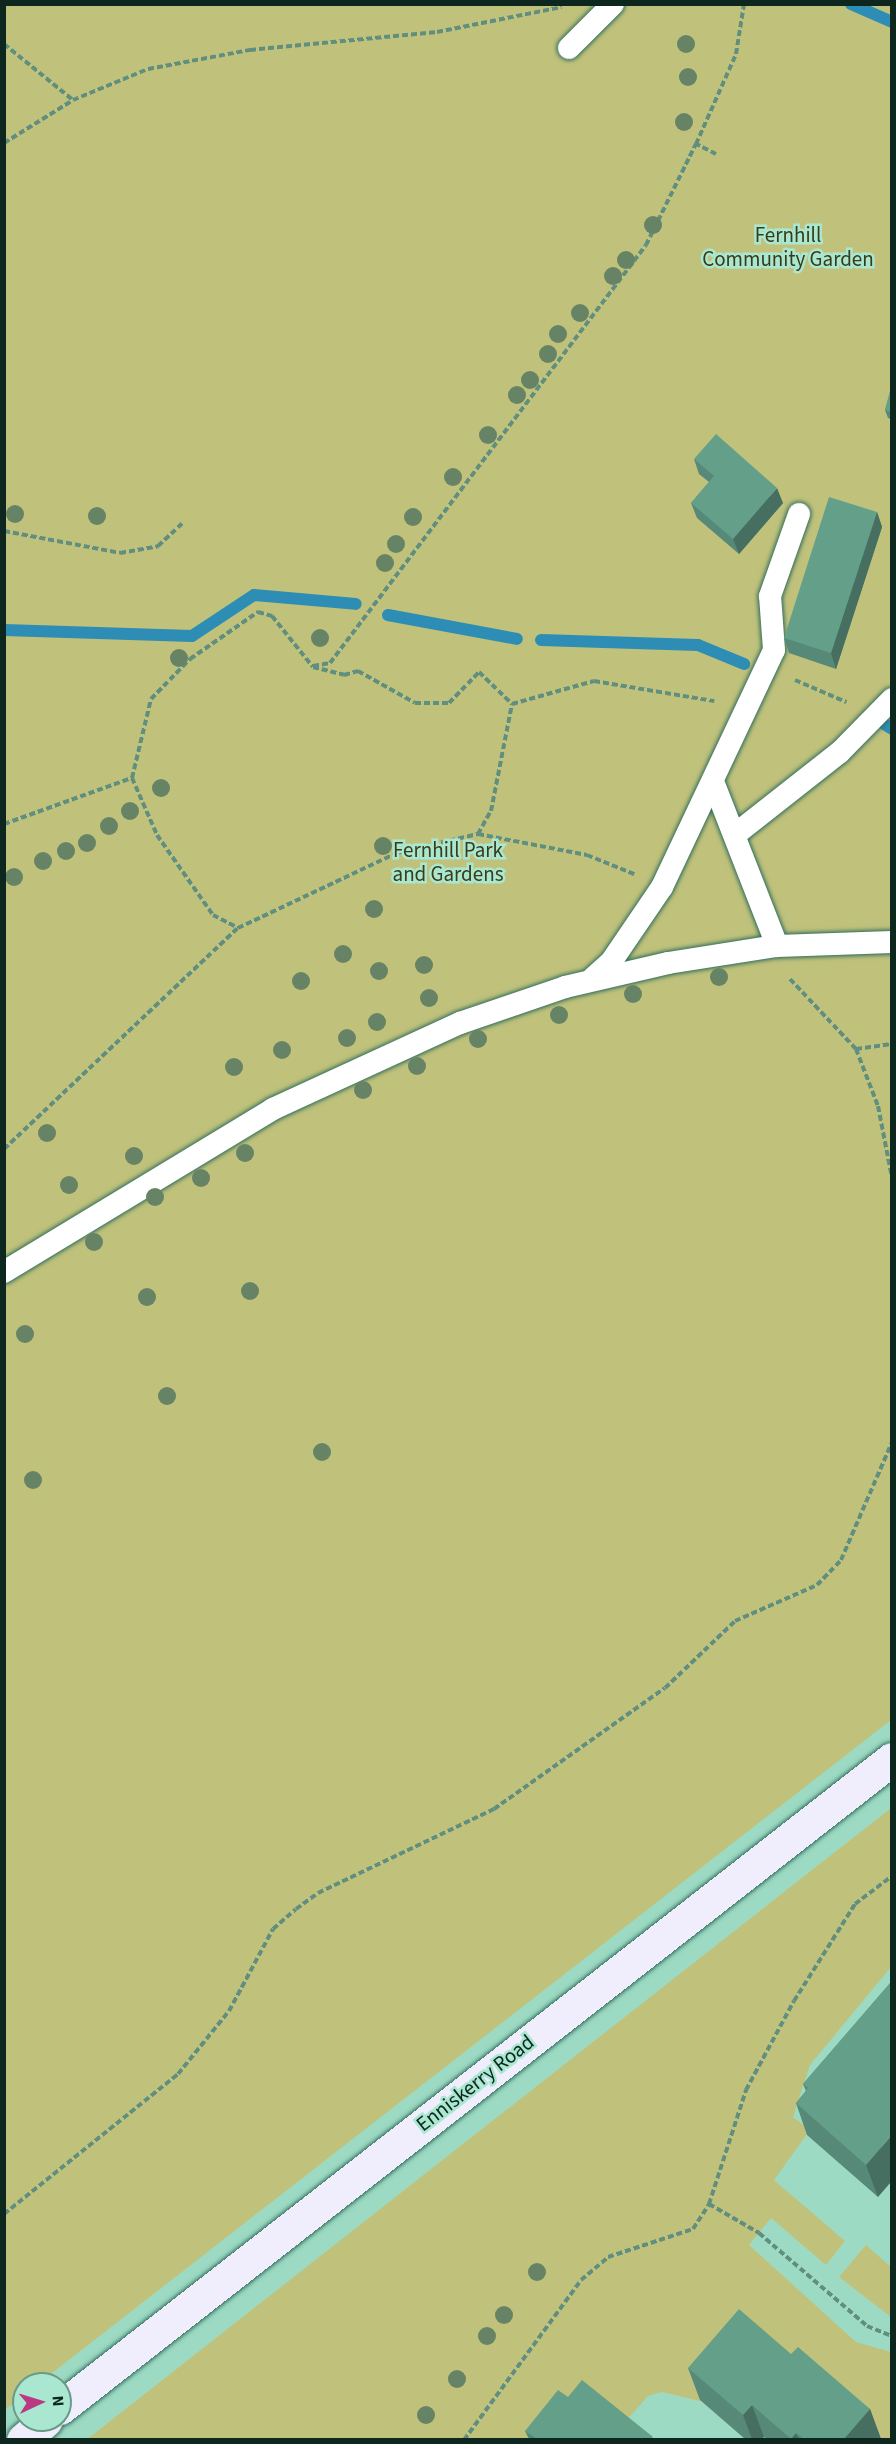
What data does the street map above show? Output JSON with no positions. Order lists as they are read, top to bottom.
{
  "streets": {
    "main road": ["Enniskerry Road"]
  },
  "parks": ["Fernhill Community Garden", "Fernhill Park and Gardens"],
  "north": "right"
}
